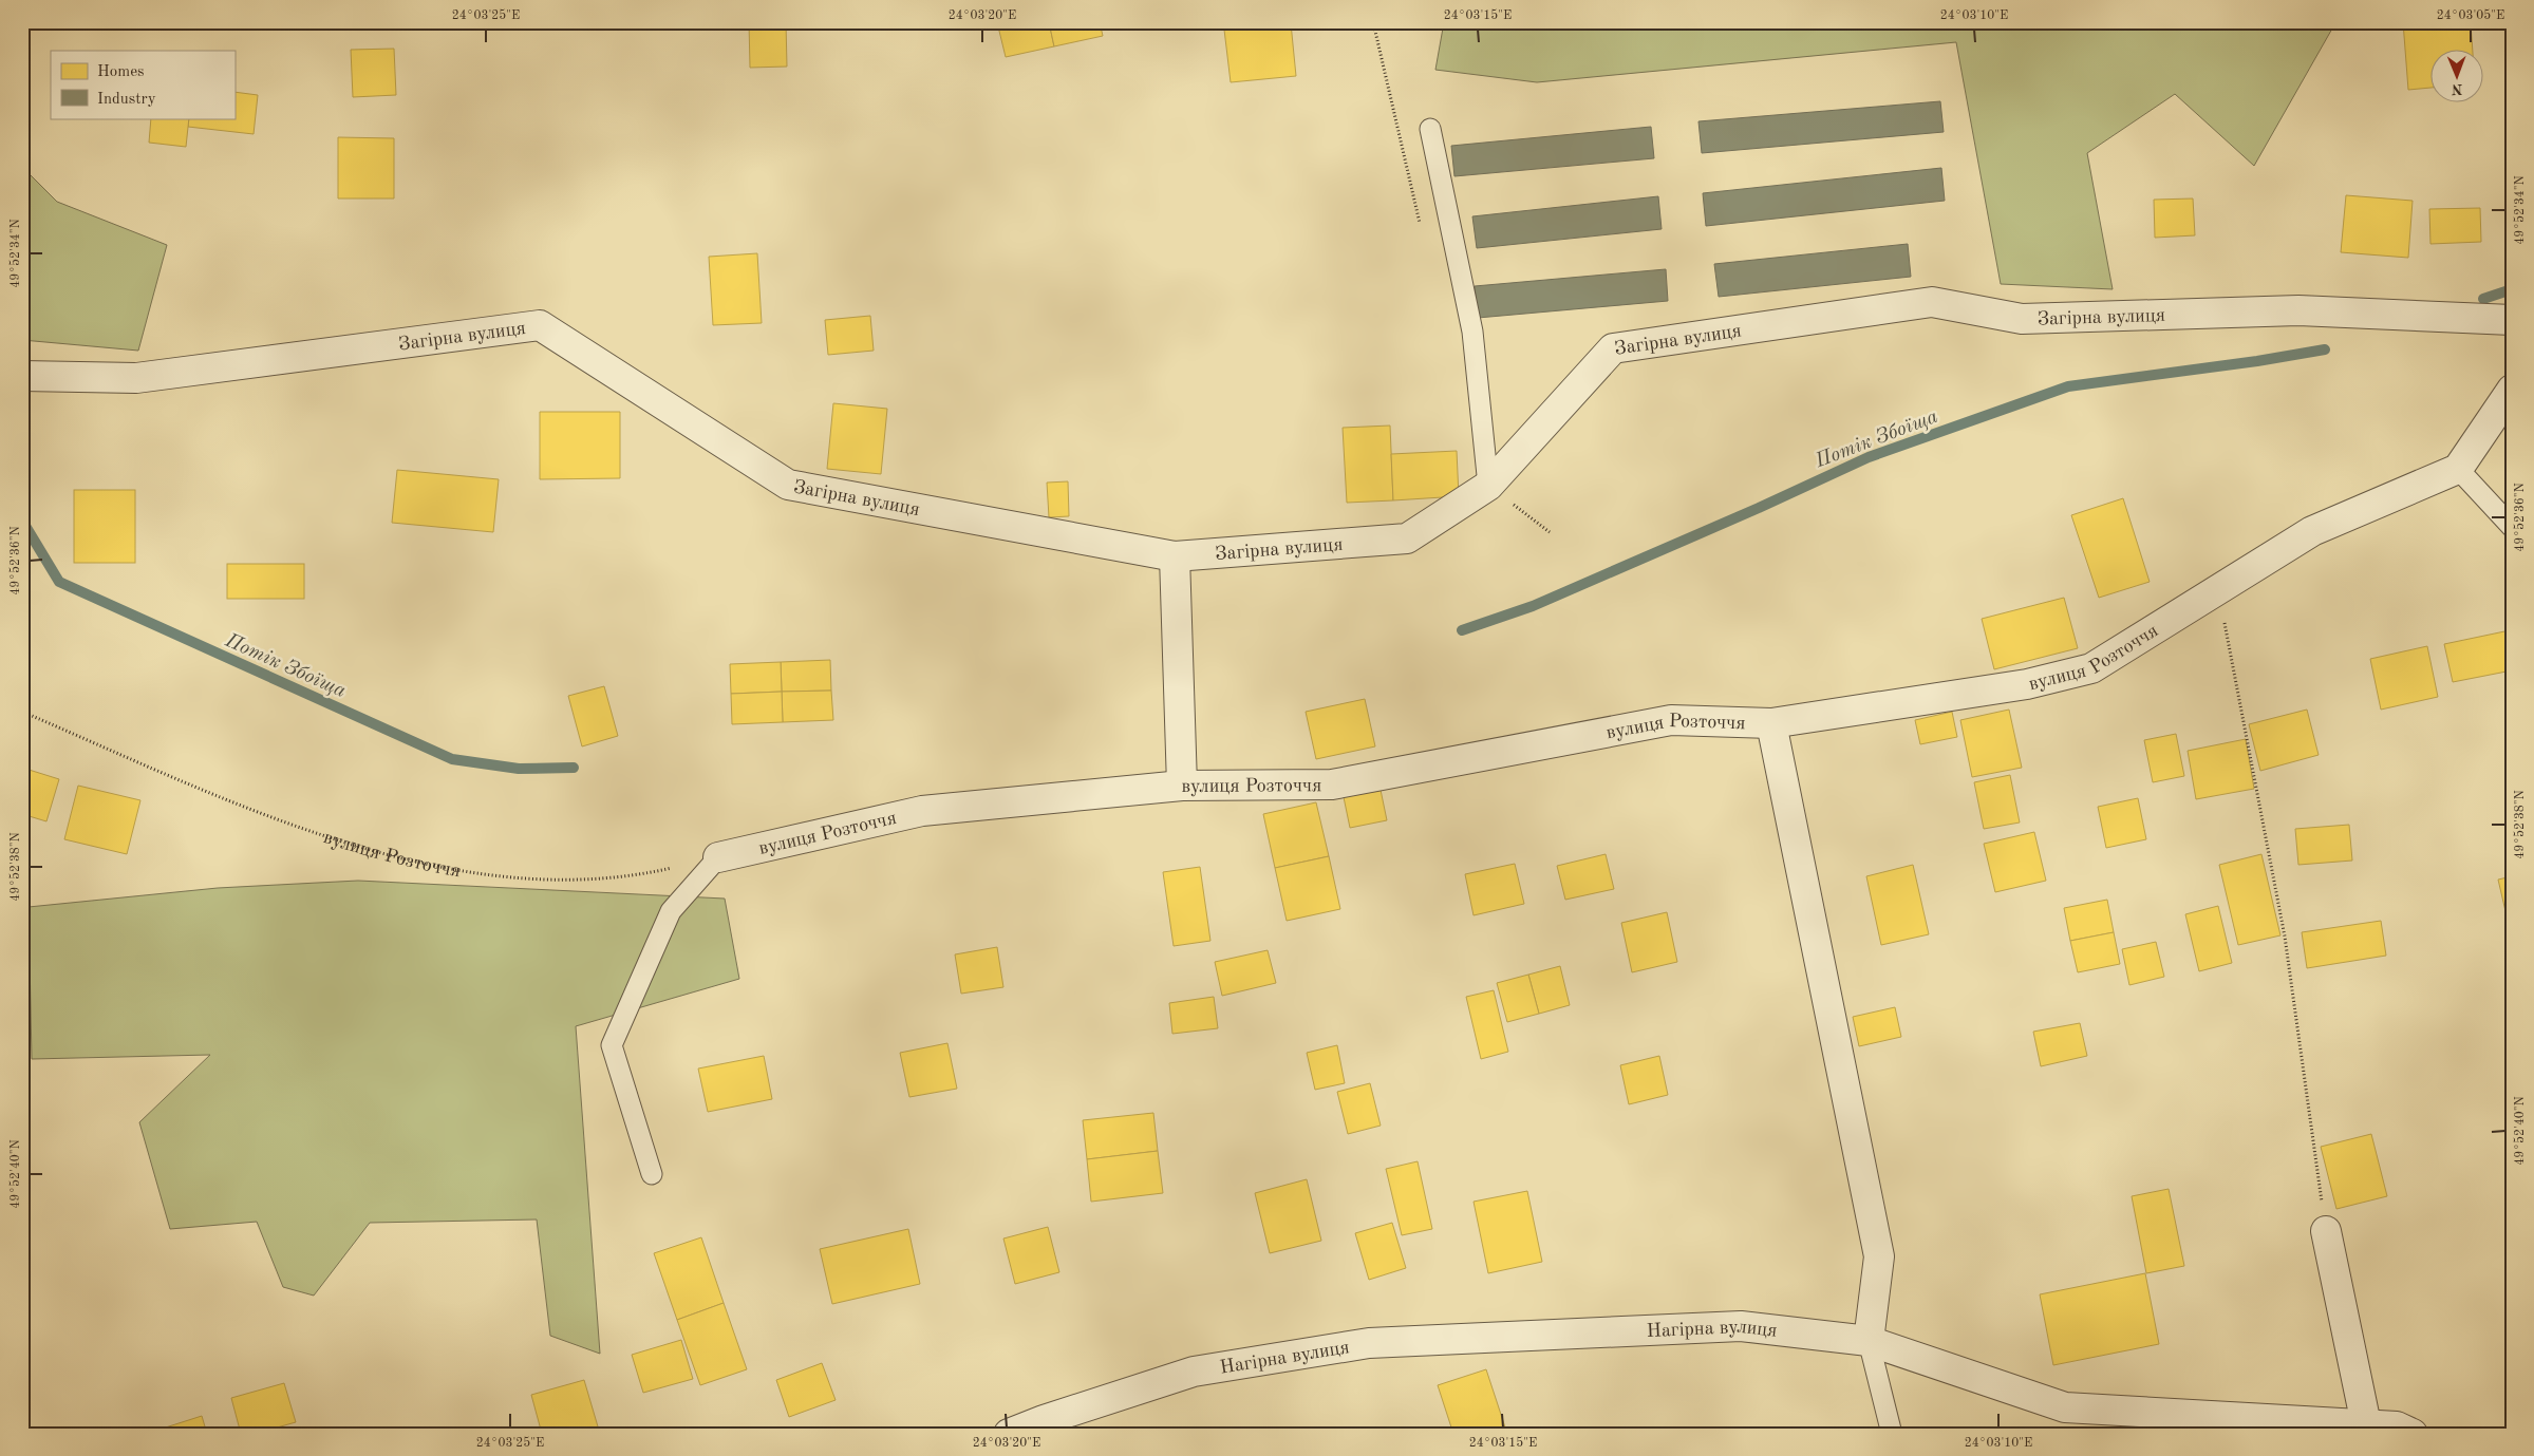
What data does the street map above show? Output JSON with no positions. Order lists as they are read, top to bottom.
{
  "streets": {
    "street": ["Загірна вулиця", "вулиця Розточчя", "Нагірна вулиця"]
  },
  "water": ["Потік Збоїща"],
  "legend": ["Homes", "Industry"],
  "north": "bottom",
  "coordinates": [
    "24°03'25\"E",
    "24°03'20\"E",
    "24°03'15\"E",
    "24°03'10\"E",
    "24°03'05\"E",
    "49°52'34\"N",
    "49°52'36\"N",
    "49°52'38\"N",
    "49°52'40\"N"
  ]
}
